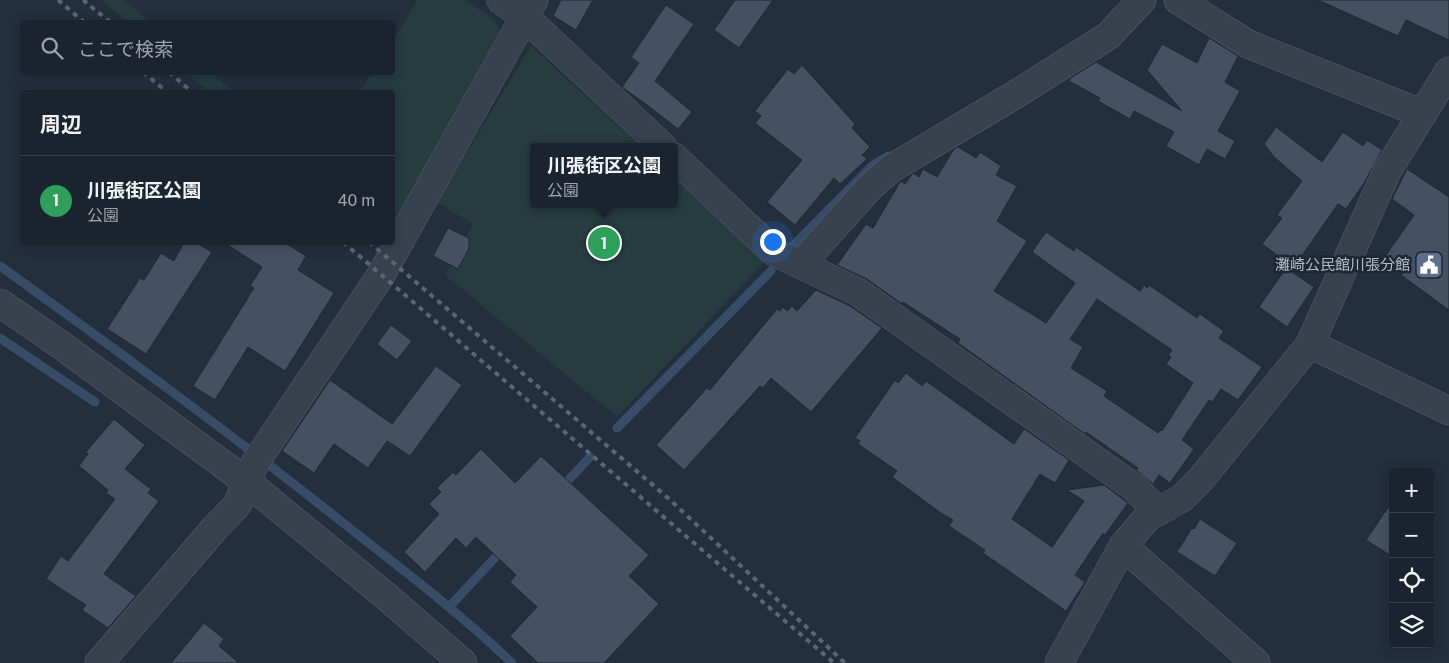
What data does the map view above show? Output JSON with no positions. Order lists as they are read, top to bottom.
{
  "places": {
    "public building": ["灘崎公民館川張分館"]
  },
  "page": {
    "search": "ここで検索",
    "heading": "周辺",
    "popup": ["川張街区公園", "公園"],
    "list": [
      {
        "mark": "1",
        "name": "川張街区公園",
        "note": "公園",
        "value": "40 m"
      }
    ],
    "pins": "1",
    "map_buttons": ["+", "−"]
  }
}
